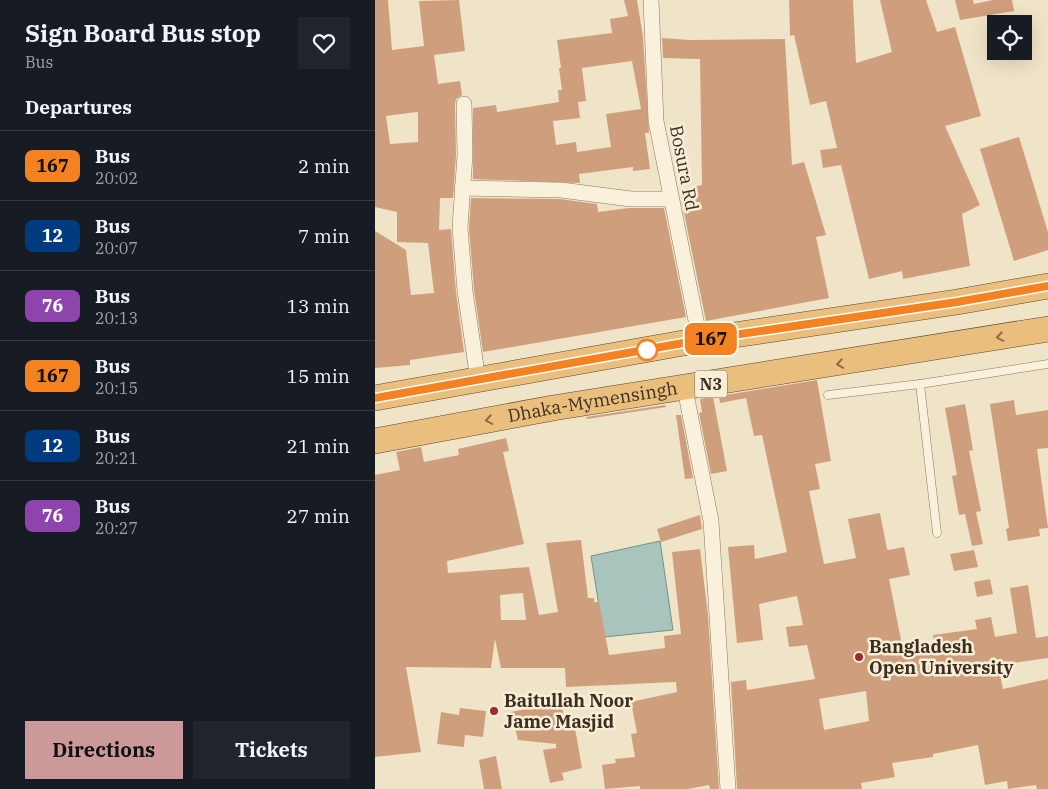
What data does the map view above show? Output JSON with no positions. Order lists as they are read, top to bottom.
{
  "streets": {
    "highway": ["N3", "Dhaka-Mymensingh"],
    "street": ["Bosura Rd"]
  },
  "places": ["Bangladesh Open University", "Baitullah Noor Jame Masjid"],
  "lines": ["bus line 167"],
  "page": {
    "heading": [
      ["Sign Board Bus stop", "Bus"],
      "Departures"
    ],
    "on_map": "167",
    "list": [
      {
        "mark": "167",
        "name": "Bus",
        "note": "20:02",
        "value": "2 min"
      },
      {
        "mark": "12",
        "name": "Bus",
        "note": "20:07",
        "value": "7 min"
      },
      {
        "mark": "76",
        "name": "Bus",
        "note": "20:13",
        "value": "13 min"
      },
      {
        "mark": "167",
        "name": "Bus",
        "note": "20:15",
        "value": "15 min"
      },
      {
        "mark": "12",
        "name": "Bus",
        "note": "20:21",
        "value": "21 min"
      },
      {
        "mark": "76",
        "name": "Bus",
        "note": "20:27",
        "value": "27 min"
      }
    ],
    "buttons": ["Directions", "Tickets"]
  }
}
